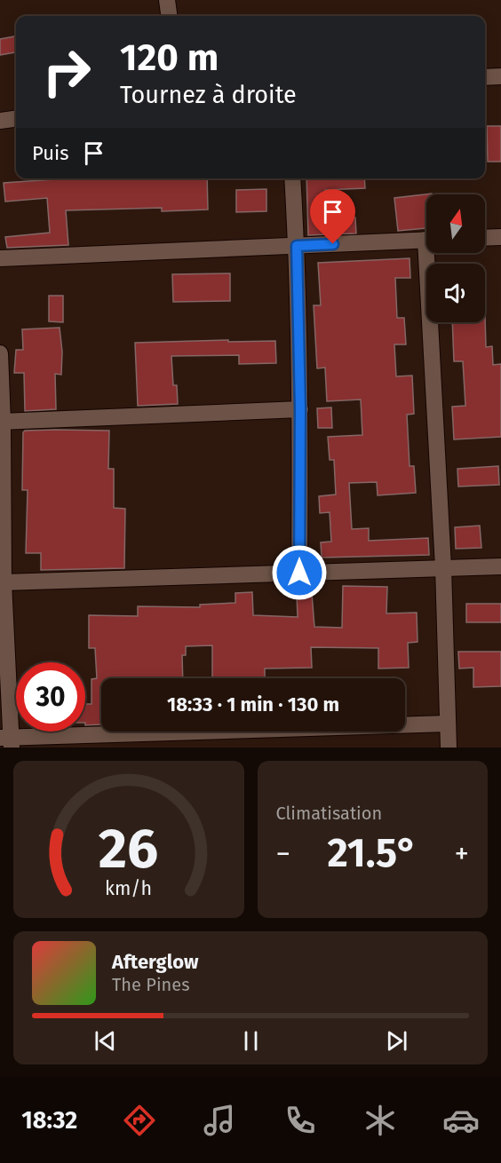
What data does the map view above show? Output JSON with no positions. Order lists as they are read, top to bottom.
{
  "north": "top",
  "page": {
    "turn": ["120 m", "Tournez à droite"],
    "then": "Puis",
    "limit": "30",
    "trip": "18:33 · 1 min · 130 m",
    "tile": "Climatisation",
    "heat": ["−", "21.5°", "+"],
    "song": ["Afterglow", "The Pines"],
    "tabs": "18:32",
    "gauge": ["26", "km/h"]
  }
}
